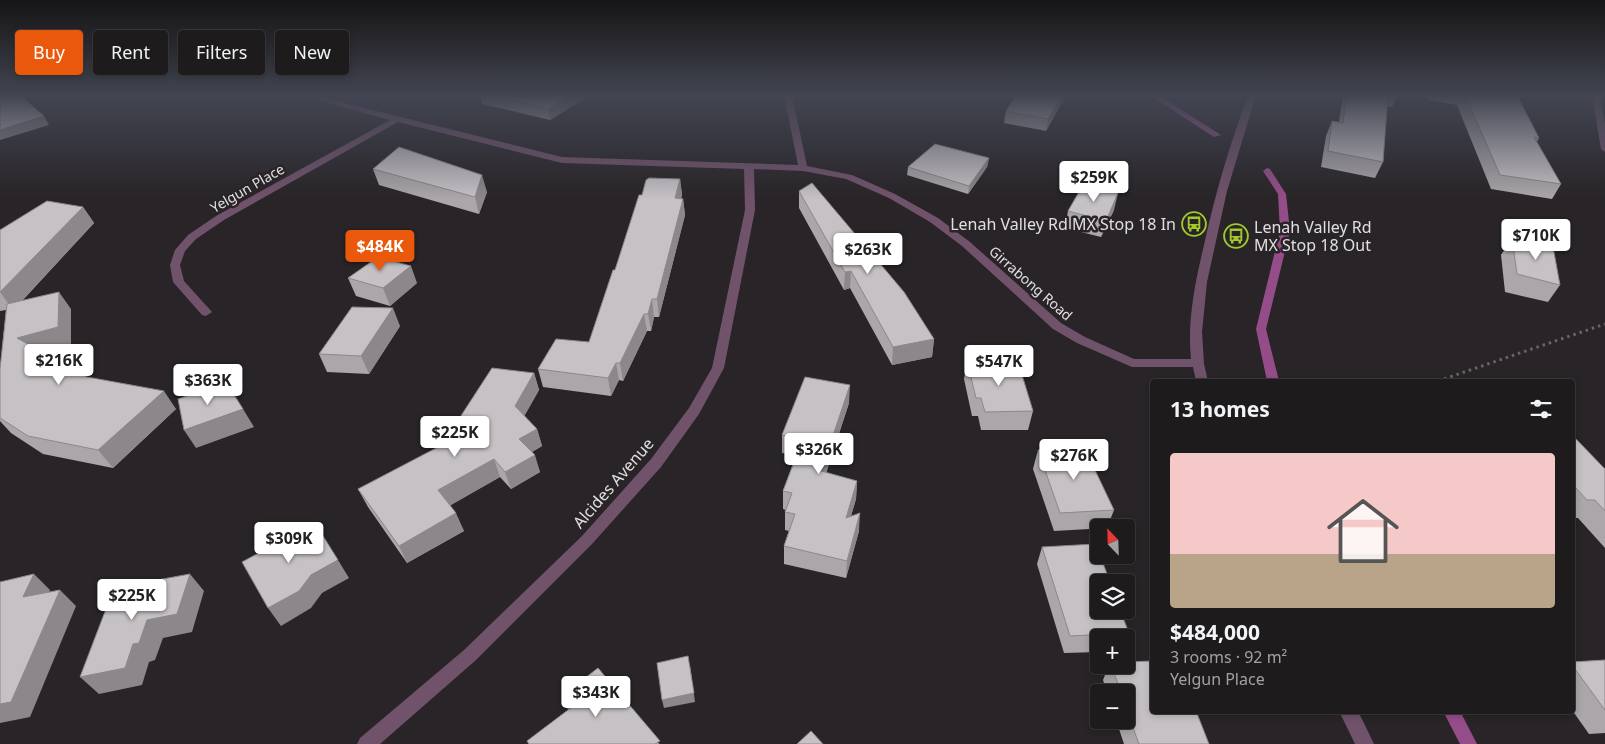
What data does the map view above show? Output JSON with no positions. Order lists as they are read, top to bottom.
{
  "streets": {
    "street": ["Yelgun Place", "Girrabong Road", "Alcides Avenue"]
  },
  "crossings": [
    ["Girrabong Road", "Alcides Avenue"]
  ],
  "places": {
    "bus stop": ["Lenah Valley Rd MX Stop 18 In", "Lenah Valley Rd MX Stop 18 Out"]
  },
  "north": "top left",
  "page": {
    "chip": [
      "Buy",
      "Rent",
      "Filters",
      "New"
    ],
    "price": [
      "$259K",
      "$710K",
      "$484K",
      "$263K",
      "$216K",
      "$547K",
      "$363K",
      "$225K",
      "$326K",
      "$276K",
      "$309K",
      "$225K",
      "$343K"
    ],
    "heading": "13 homes",
    "list": [
      {
        "name": "$484,000",
        "note": "3 rooms · 92 m² · Yelgun Place"
      }
    ],
    "map_buttons": ["+", "−"]
  }
}
